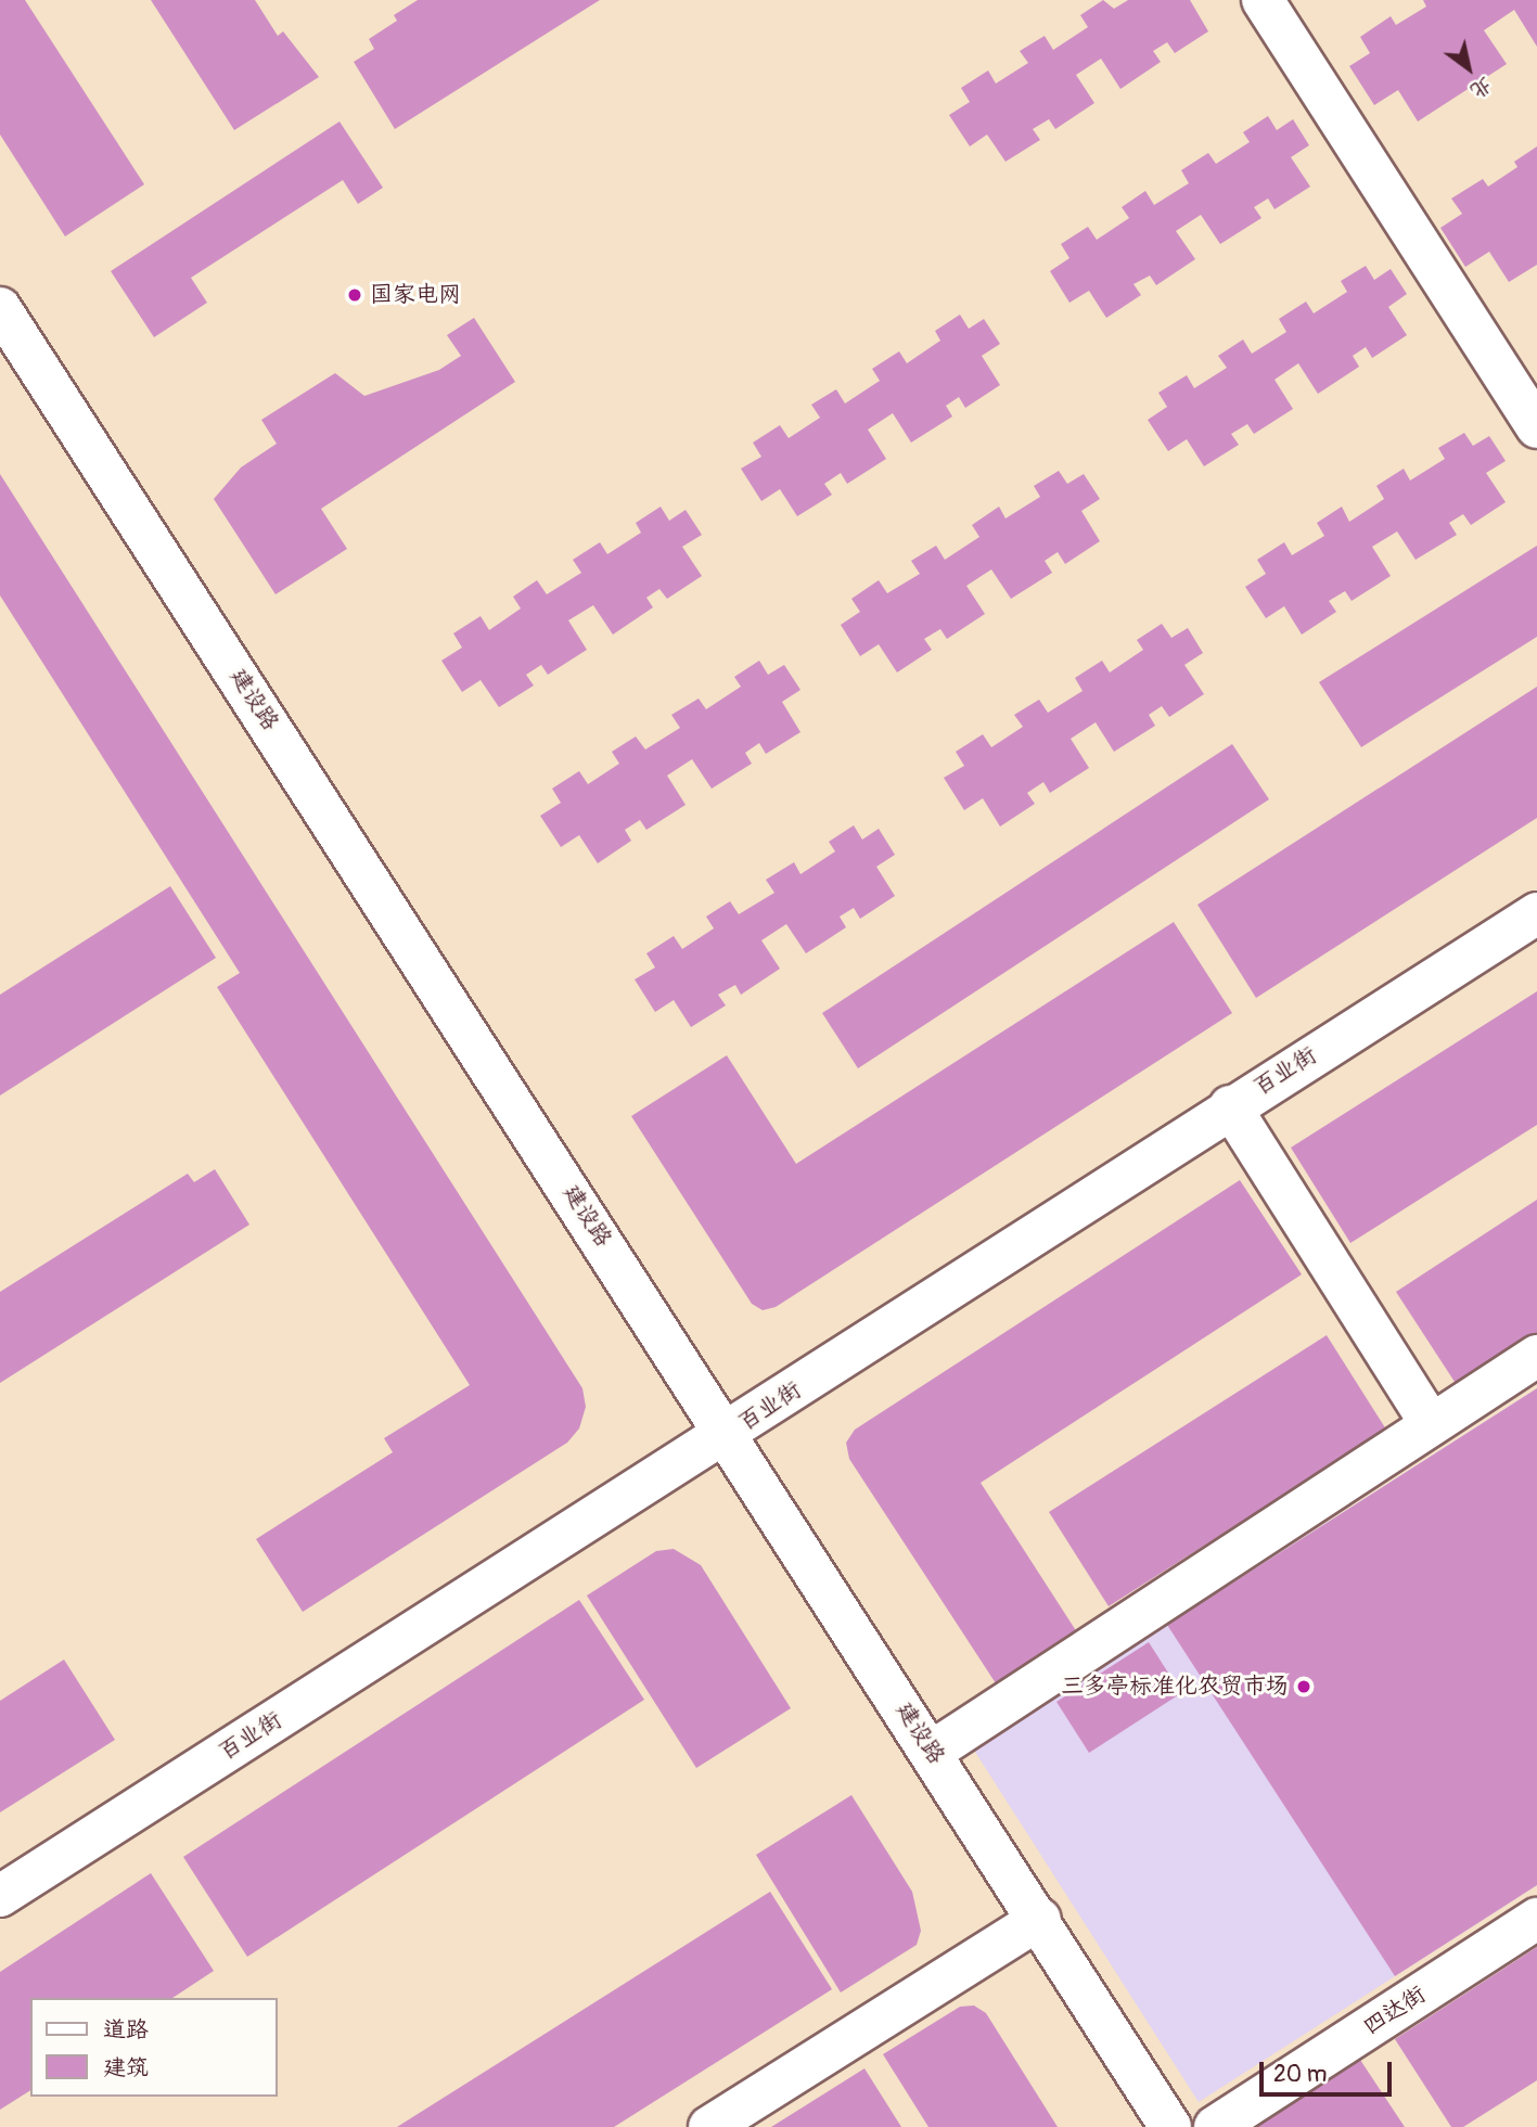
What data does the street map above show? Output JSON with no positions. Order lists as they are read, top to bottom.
{
  "streets": {
    "street": ["建设路", "百业街", "四达街"]
  },
  "crossings": [
    ["建设路", "百业街"]
  ],
  "places": ["国家电网", "三多亭标准化农贸市场"],
  "legend": ["道路", "建筑"],
  "scale_bar": "20 m",
  "north": "bottom right"
}
